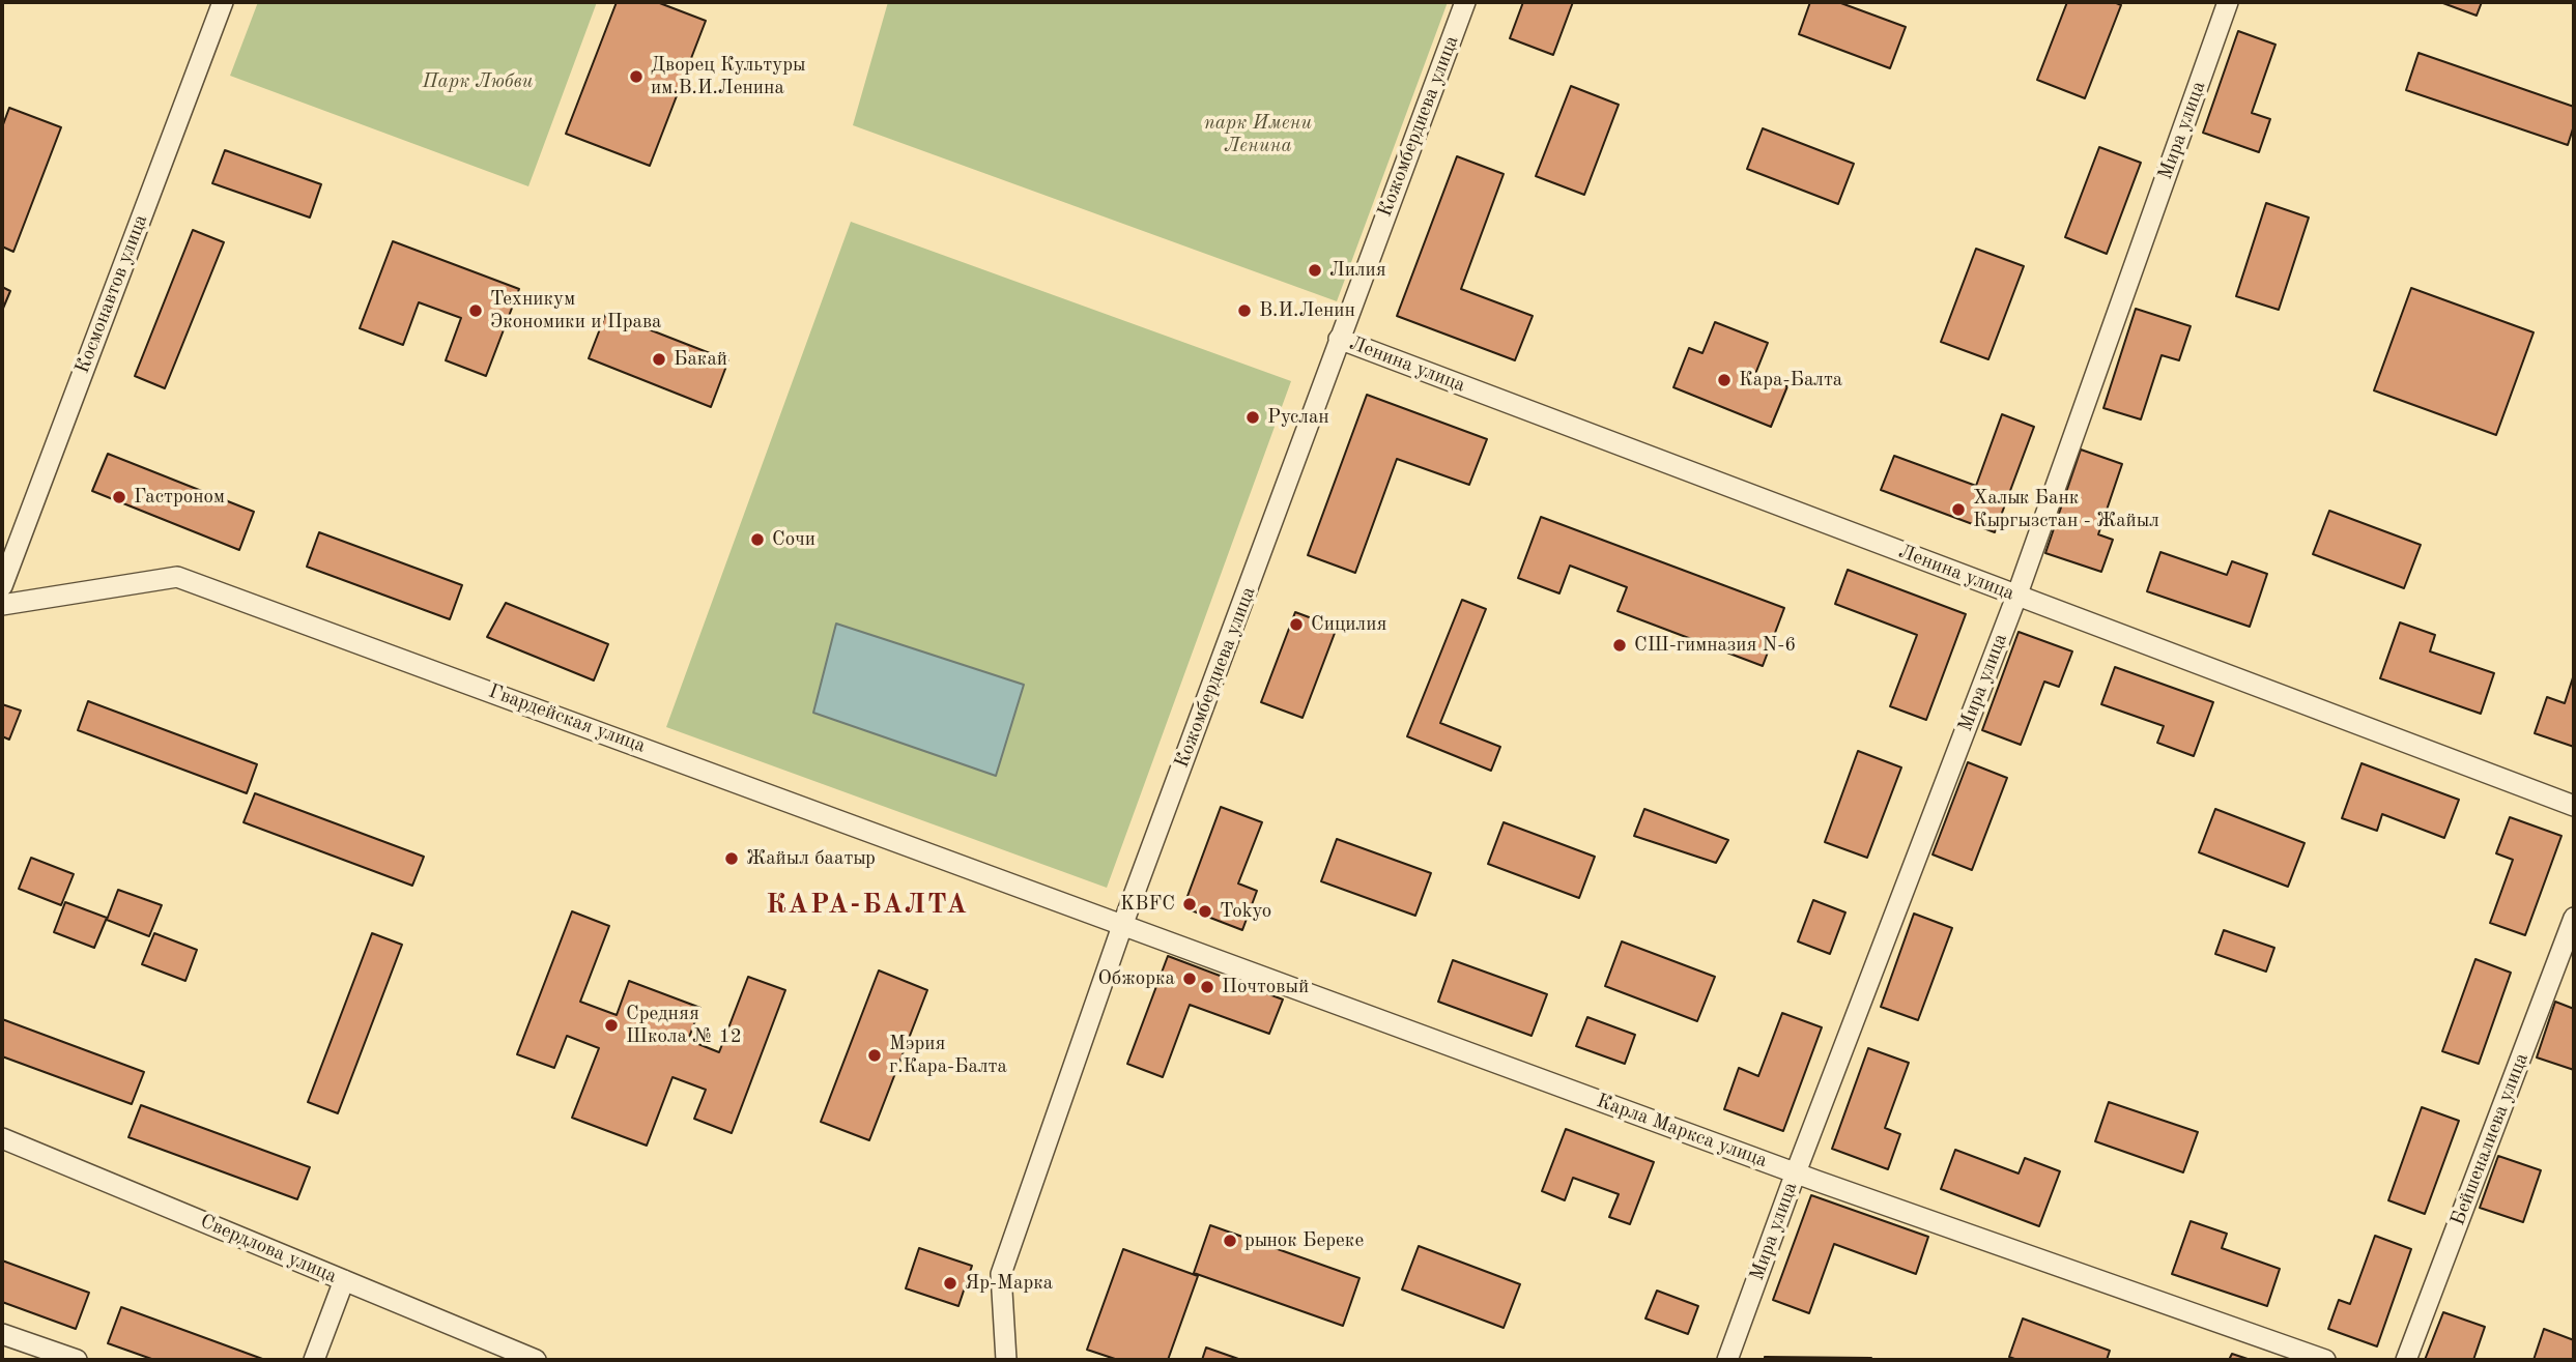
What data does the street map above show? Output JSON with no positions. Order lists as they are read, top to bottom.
{
  "streets": {
    "street": [
      "Кожомбердиева улица",
      "Мира улица",
      "Космонавтов улица",
      "Ленина улица",
      "Гвардейская улица",
      "Карла Маркса улица",
      "Бейшеналиева улица",
      "Свердлова улица"
    ]
  },
  "crossings": [
    ["Кожомбердиева улица", "Ленина улица"],
    ["Кожомбердиева улица", "Гвардейская улица"],
    ["Кожомбердиева улица", "Карла Маркса улица"],
    ["Мира улица", "Ленина улица"],
    ["Мира улица", "Карла Маркса улица"],
    ["Гвардейская улица", "Карла Маркса улица"]
  ],
  "districts": ["КАРА-БАЛТА"],
  "parks": ["Парк Любви", "парк Имени Ленина"],
  "places": [
    "Дворец Культуры им.В.И.Ленина",
    "Лилия",
    "Техникум Экономики и Права",
    "В.И.Ленин",
    "Бакай",
    "Кара-Балта",
    "Руслан",
    "Гастроном",
    "Халык Банк Кыргызстан - Жайыл",
    "Сочи",
    "Сицилия",
    "СШ-гимназия N-6",
    "Жайыл баатыр",
    "KBFC",
    "Tokyo",
    "Обжорка",
    "Почтовый",
    "Средняя Школа № 12",
    "Мэрия г.Кара-Балта",
    "рынок Береке",
    "Яр-Марка"
  ]
}
